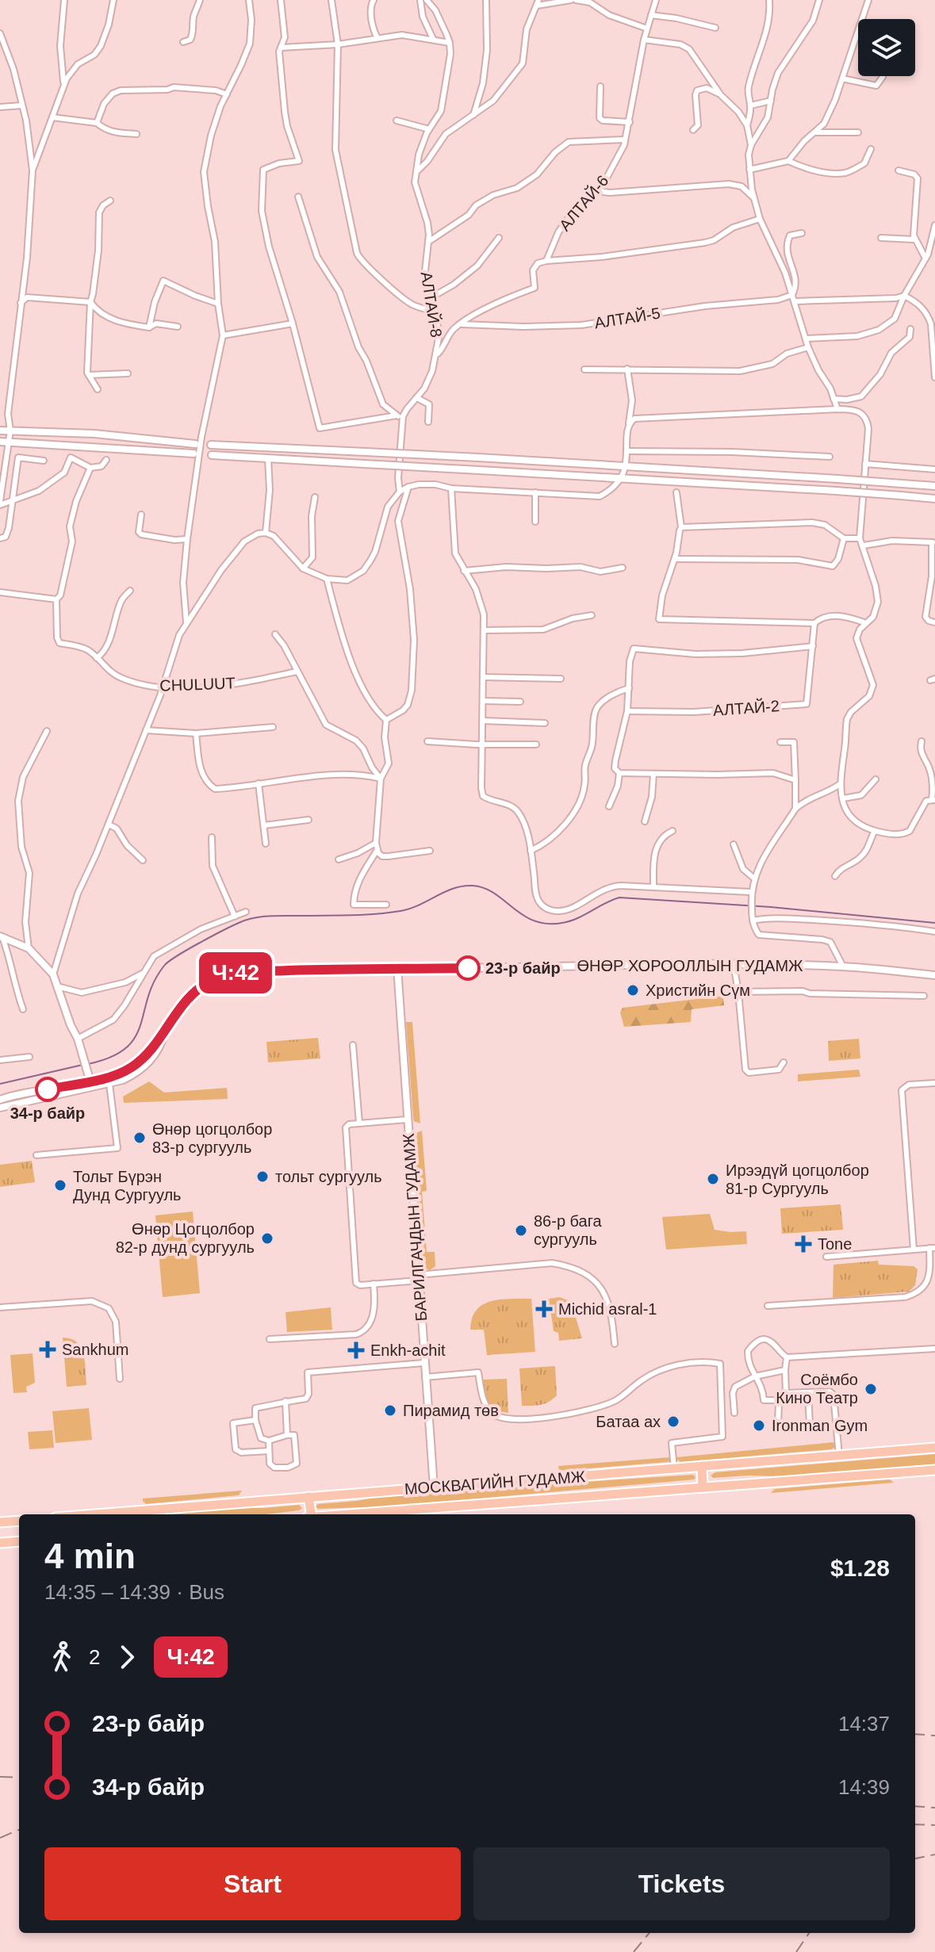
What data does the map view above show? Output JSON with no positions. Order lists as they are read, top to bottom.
{
  "streets": {
    "highway": ["МОСКВАГИЙН ГУДАМЖ"],
    "main road": ["ӨНӨР ХОРООЛЛЫН ГУДАМЖ", "БАРИЛГАЧДЫН ГУДАМЖ"],
    "street": [
      "АЛТАЙ-6",
      "АЛТАЙ-8",
      "АЛТАЙ-5",
      "CHULUUT",
      "АЛТАЙ-2"
    ]
  },
  "crossings": [
    ["АЛТАЙ-6", "АЛТАЙ-8"],
    ["АЛТАЙ-6", "АЛТАЙ-5"],
    ["ӨНӨР ХОРООЛЛЫН ГУДАМЖ", "БАРИЛГАЧДЫН ГУДАМЖ"],
    ["БАРИЛГАЧДЫН ГУДАМЖ", "МОСКВАГИЙН ГУДАМЖ"]
  ],
  "places": {
    "other": [
      "23-р байр",
      "Христийн Сүм",
      "34-р байр",
      "Өнөр цогцолбор 83-р сургууль",
      "тольт сургууль",
      "Ирээдүй цогцолбор 81-р Сургууль",
      "Тольт Бүрэн Дунд Сургууль",
      "86-р бага сургууль",
      "Өнөр Цогцолбор 82-р дунд сургууль",
      "Соёмбо Кино Театр",
      "Пирамид төв",
      "Батаа ах",
      "Ironman Gym"
    ],
    "health": [
      "Tone",
      "Michid asral-1",
      "Sankhum",
      "Enkh-achit"
    ]
  },
  "lines": ["bus line Ч:42"],
  "page": {
    "on_map": "Ч:42",
    "heading": ["4 min", "14:35 – 14:39 · Bus", "$1.28"],
    "legs": ["2", "Ч:42"],
    "list": [
      {
        "name": "23-р байр",
        "value": "14:37"
      },
      {
        "name": "34-р байр",
        "value": "14:39"
      }
    ],
    "buttons": ["Start", "Tickets"]
  }
}
